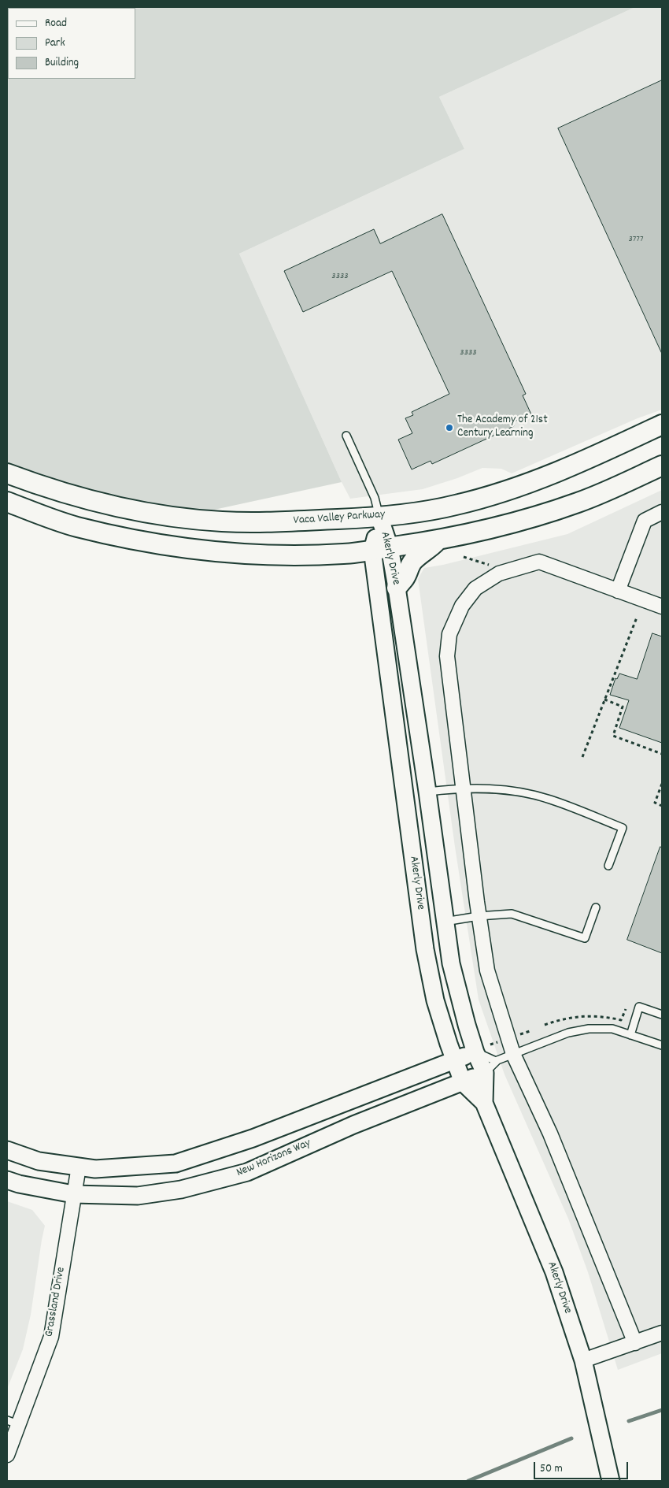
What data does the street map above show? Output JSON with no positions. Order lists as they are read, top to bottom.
{
  "streets": {
    "main road": ["Vaca Valley Parkway"],
    "street": ["Akerly Drive", "New Horizons Way", "Grassland Drive"]
  },
  "crossings": [
    ["Vaca Valley Parkway", "Akerly Drive"],
    ["Akerly Drive", "New Horizons Way"],
    ["New Horizons Way", "Grassland Drive"]
  ],
  "places": ["The Academy of 21st Century Learning"],
  "house_numbers": ["3777", "3333", "3333"],
  "legend": ["Road", "Park", "Building"],
  "scale_bar": "50 m"
}
